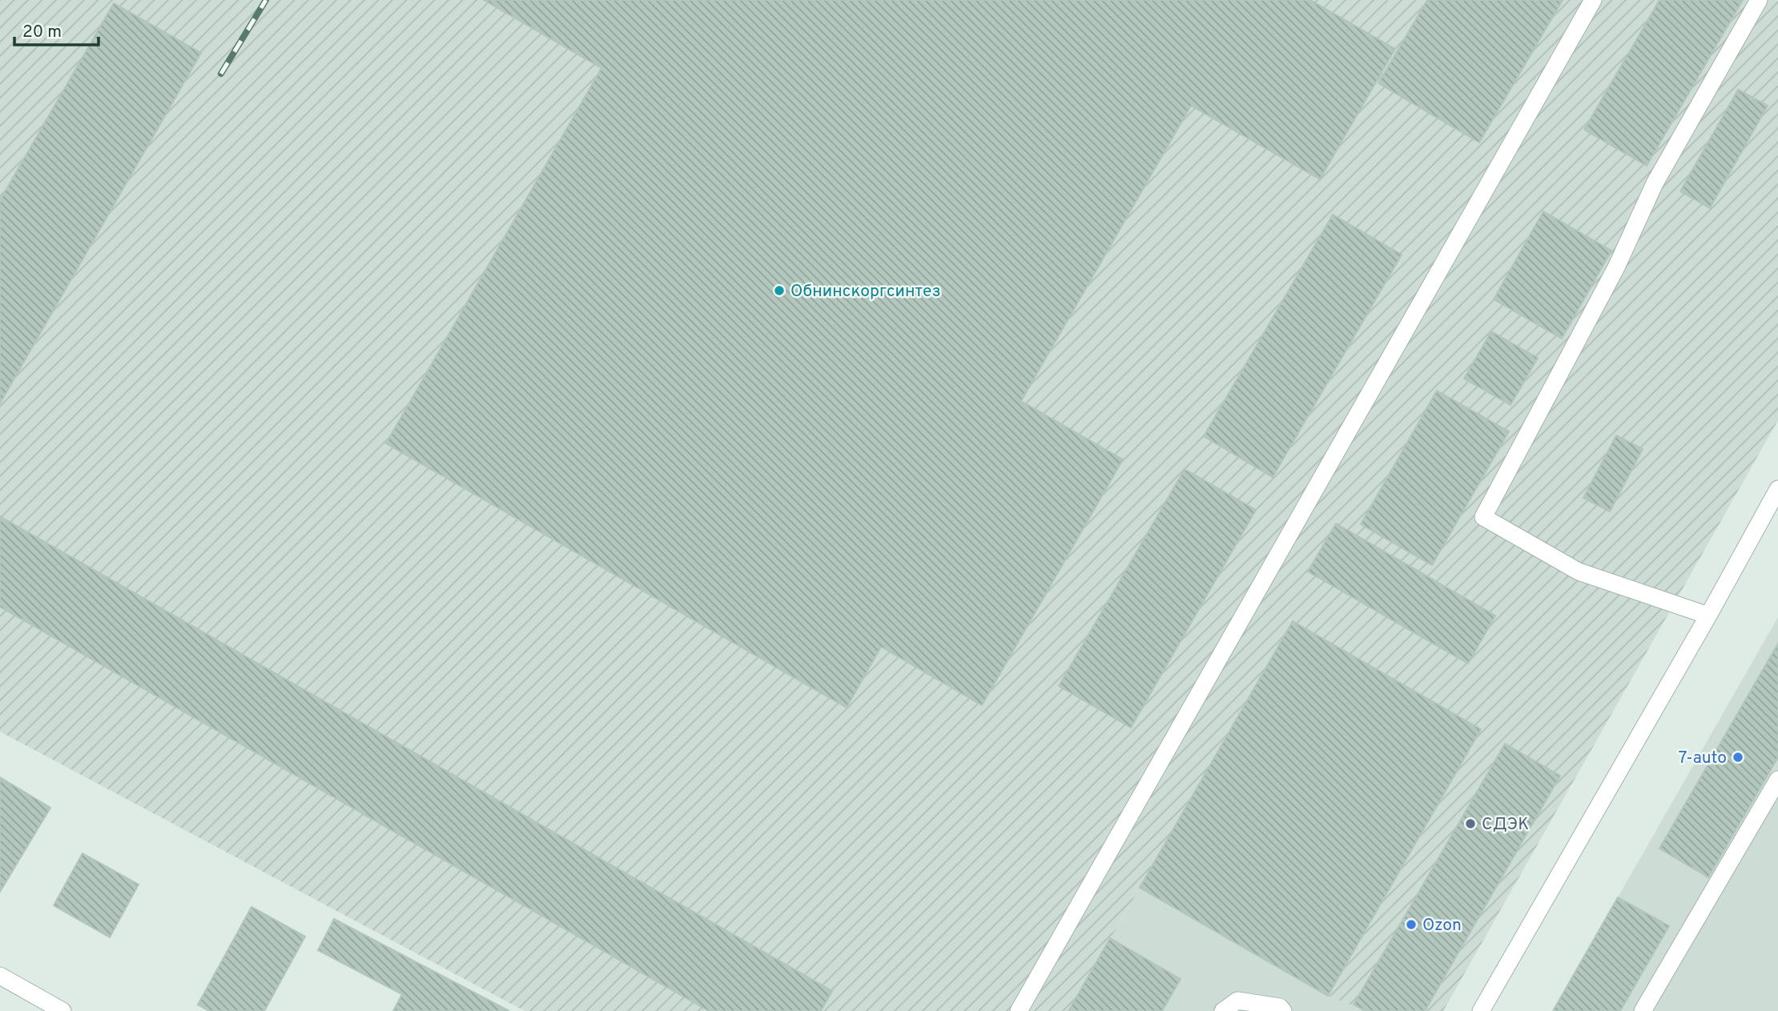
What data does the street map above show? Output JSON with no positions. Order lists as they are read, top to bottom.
{
  "places": [
    "Обнинскоргсинтез",
    "7-auto",
    "СДЭК",
    "Ozon"
  ],
  "scale_bar": "20 m"
}
